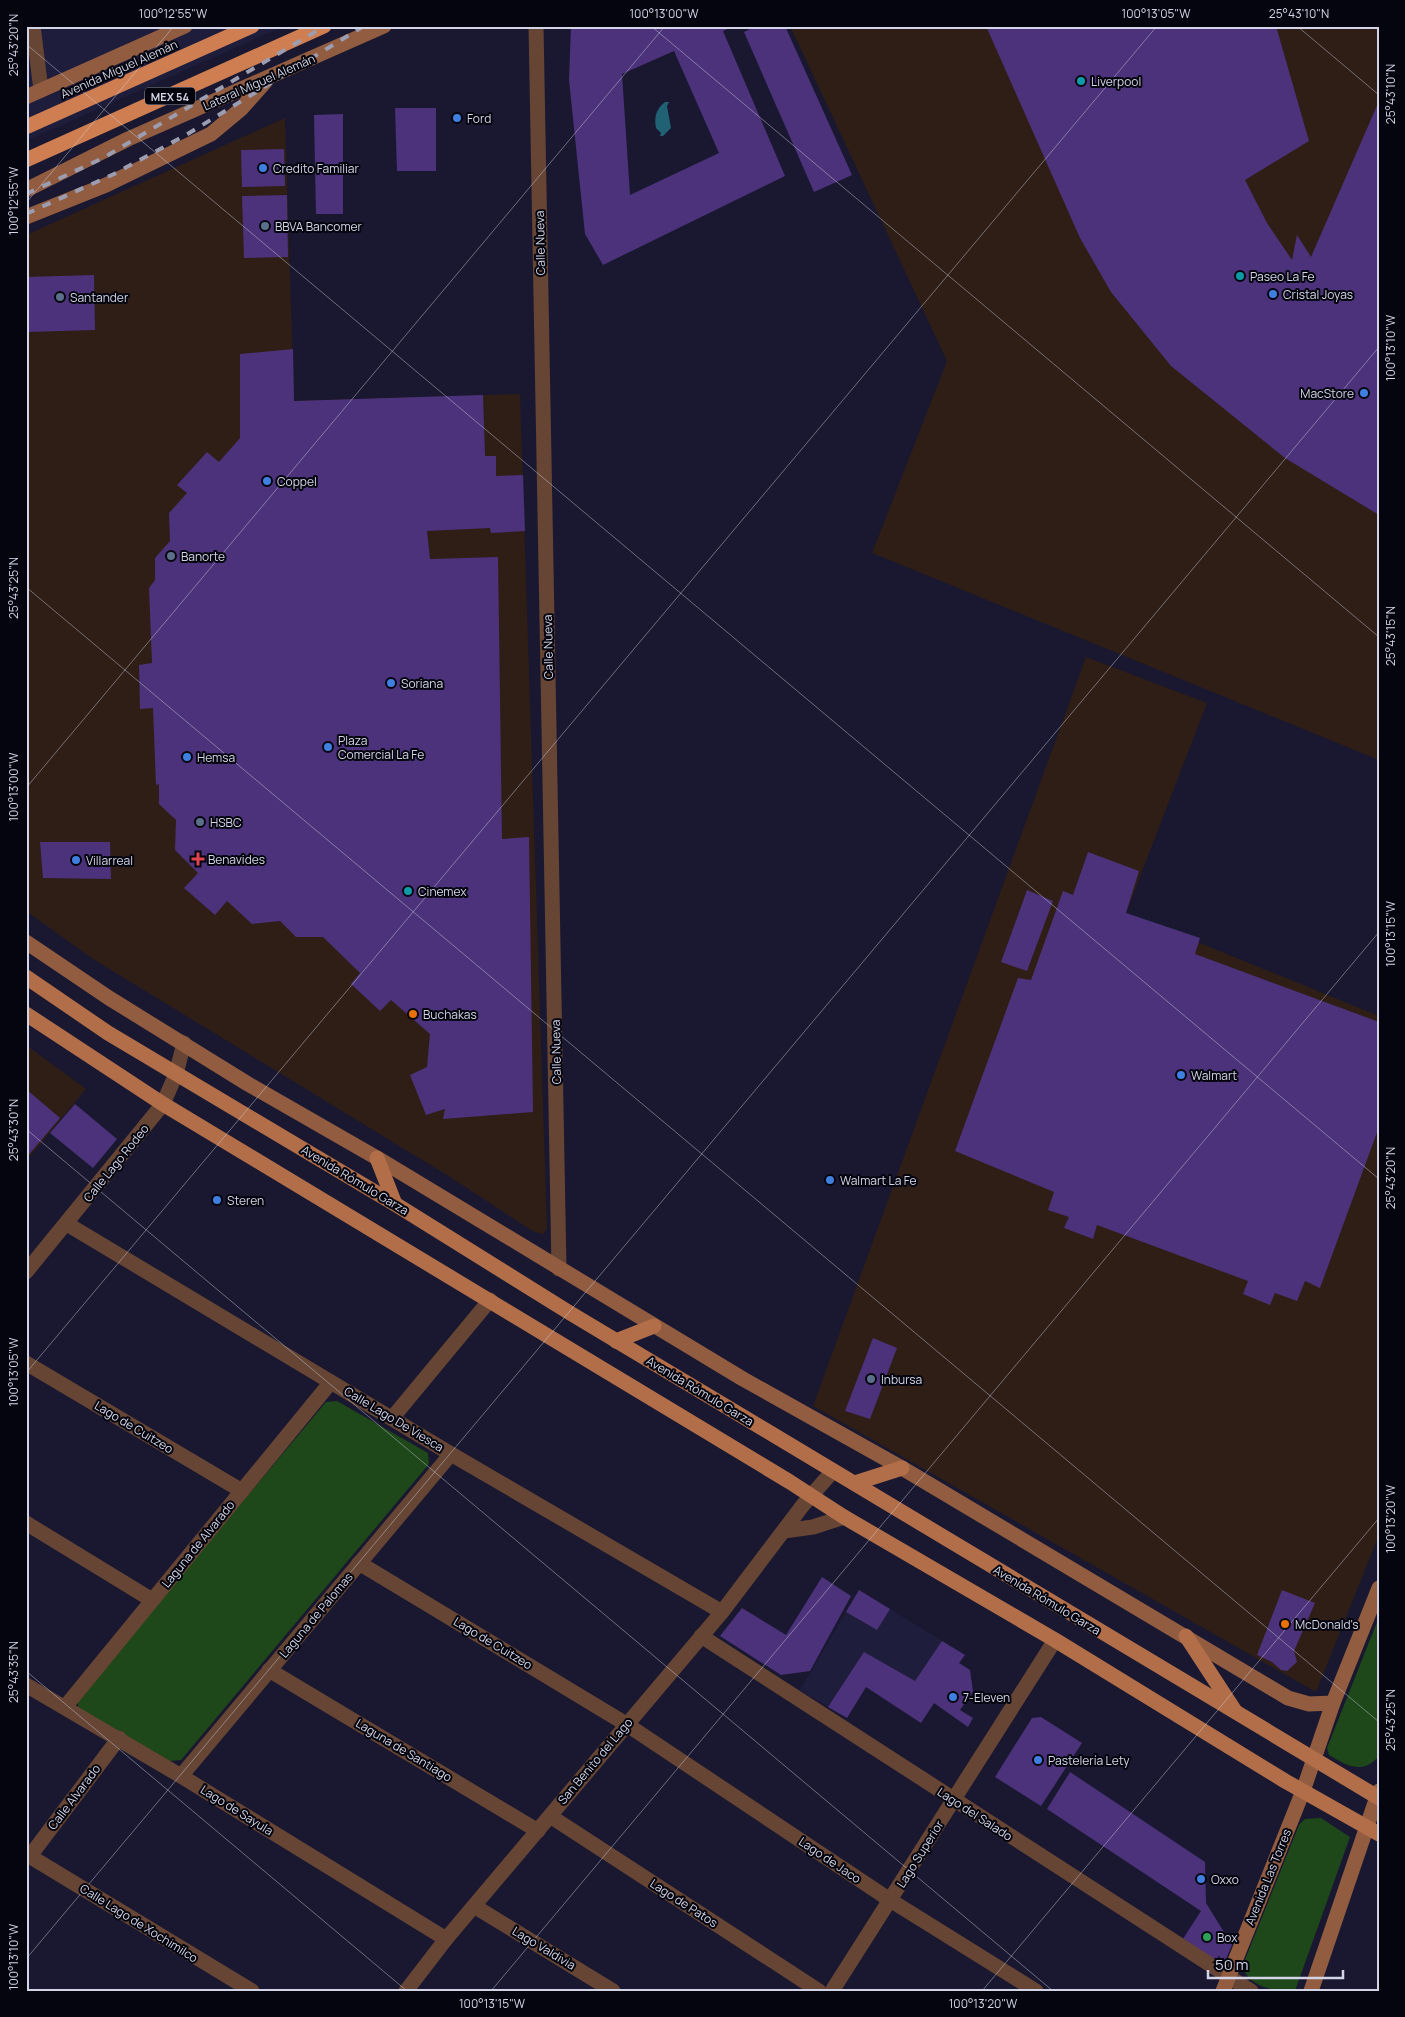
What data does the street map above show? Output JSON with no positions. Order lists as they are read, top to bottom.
{
  "streets": {
    "highway": ["Avenida Miguel Alemán", "MEX 54"],
    "main road": ["Avenida Rómulo Garza"],
    "street": [
      "Lateral Miguel Alemán",
      "Calle Nueva",
      "Calle Lago Rodeo",
      "Calle Lago De Viesca",
      "Lago de Cuitzeo",
      "Laguna de Alvarado",
      "Laguna de Palomas",
      "Laguna de Santiago",
      "San Benito del Lago",
      "Calle Alvarado",
      "Lago de Sayula",
      "Lago del Salado",
      "Lago Superior",
      "Lago de Jaco",
      "Avenida Las Torres",
      "Lago de Patos",
      "Calle Lago de Xochimilco",
      "Lago Valdivia"
    ]
  },
  "crossings": [
    ["Calle Lago Rodeo", "Avenida Rómulo Garza"],
    ["Calle Lago Rodeo", "Calle Lago De Viesca"],
    ["Avenida Rómulo Garza", "San Benito del Lago"],
    ["Avenida Rómulo Garza", "Avenida Las Torres"],
    ["Calle Lago De Viesca", "Laguna de Alvarado"],
    ["Calle Lago De Viesca", "Laguna de Palomas"],
    ["Calle Lago De Viesca", "San Benito del Lago"],
    ["Lago de Cuitzeo", "Laguna de Alvarado"],
    ["Lago de Cuitzeo", "Laguna de Palomas"],
    ["Lago de Cuitzeo", "San Benito del Lago"],
    ["Lago de Cuitzeo", "Lago de Jaco"],
    ["Laguna de Alvarado", "Lago de Sayula"],
    ["Laguna de Palomas", "Laguna de Santiago"],
    ["Laguna de Palomas", "Lago de Sayula"],
    ["Laguna de Santiago", "San Benito del Lago"],
    ["San Benito del Lago", "Lago de Sayula"],
    ["San Benito del Lago", "Lago del Salado"],
    ["San Benito del Lago", "Lago de Jaco"],
    ["San Benito del Lago", "Lago de Patos"],
    ["San Benito del Lago", "Lago Valdivia"],
    ["Calle Alvarado", "Lago de Sayula"],
    ["Calle Alvarado", "Calle Lago de Xochimilco"],
    ["Lago del Salado", "Lago Superior"],
    ["Lago del Salado", "Avenida Las Torres"],
    ["Lago Superior", "Lago de Jaco"]
  ],
  "places": {
    "other": [
      "Liverpool",
      "Ford",
      "Credito Familiar",
      "BBVA Bancomer",
      "Paseo La Fe",
      "Cristal Joyas",
      "Santander",
      "MacStore",
      "Coppel",
      "Banorte",
      "Soriana",
      "Plaza Comercial La Fe",
      "Hemsa",
      "HSBC",
      "Villarreal",
      "Cinemex",
      "Buchakas",
      "Walmart",
      "Walmart La Fe",
      "Steren",
      "Inbursa",
      "McDonald's",
      "7-Eleven",
      "Pastelería Lety",
      "Oxxo",
      "Box"
    ],
    "health": ["Benavides"]
  },
  "scale_bar": "50 m",
  "coordinates": [
    "100°12'55\"W",
    "100°13'00\"W",
    "100°13'05\"W",
    "25°43'10\"N",
    "25°43'20\"N",
    "100°13'10\"W",
    "25°43'25\"N",
    "25°43'15\"N",
    "100°13'15\"W",
    "25°43'30\"N",
    "100°13'20\"W",
    "25°43'35\"N"
  ]
}
